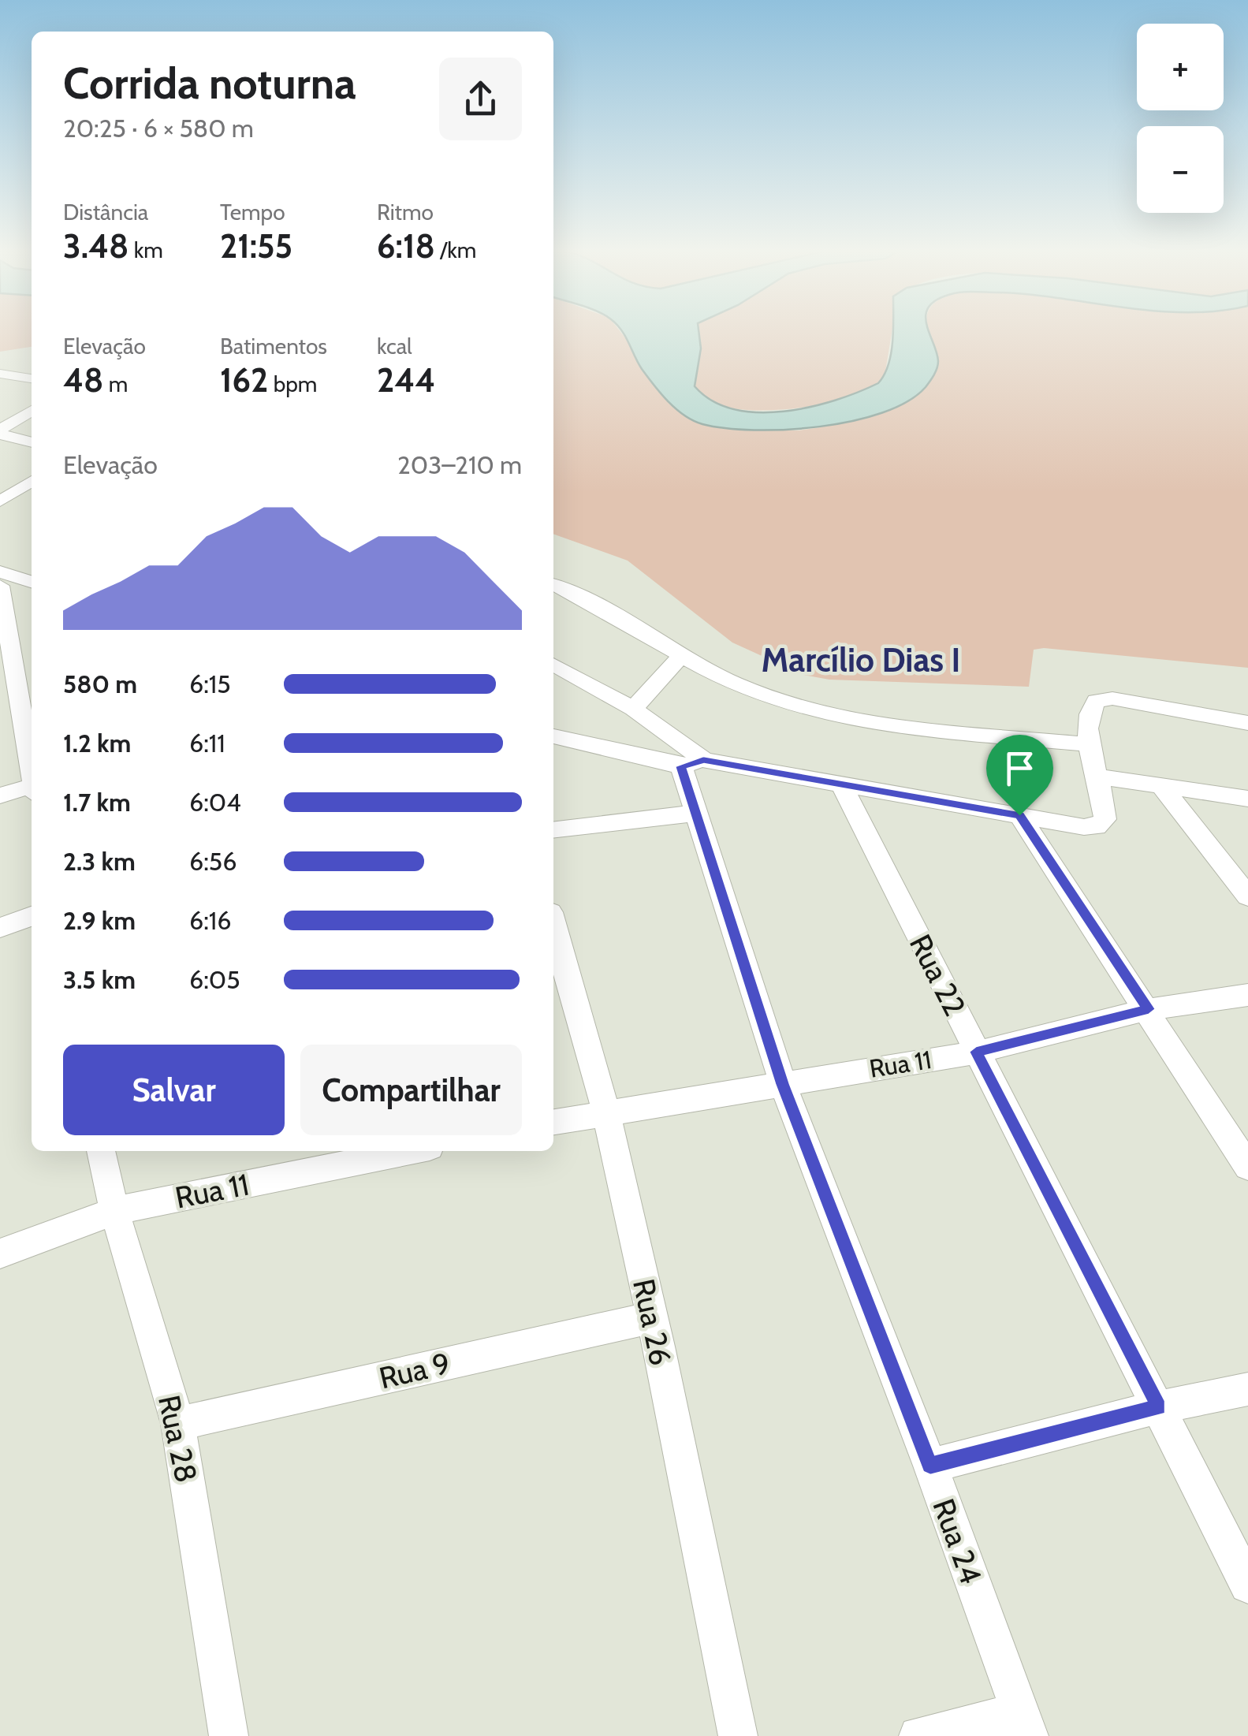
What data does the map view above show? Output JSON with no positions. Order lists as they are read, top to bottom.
{
  "streets": {
    "street": [
      "Rua 22",
      "Rua 11",
      "Rua 26",
      "Rua 9",
      "Rua 28",
      "Rua 24"
    ]
  },
  "crossings": [
    ["Rua 22", "Rua 11"],
    ["Rua 11", "Rua 26"],
    ["Rua 11", "Rua 28"],
    ["Rua 11", "Rua 24"],
    ["Rua 26", "Rua 9"],
    ["Rua 9", "Rua 28"]
  ],
  "districts": ["Marcílio Dias I"],
  "page": {
    "map_buttons": ["+", "−"],
    "heading": ["Corrida noturna", "20:25 · 6 × 580 m"],
    "stats": [
      ["Distância", "3.48 km"],
      ["Tempo", "21:55"],
      ["Ritmo", "6:18 /km"],
      ["Elevação", "48 m"],
      ["Batimentos", "162 bpm"],
      ["kcal", "244"]
    ],
    "chart": ["Elevação", "203–210 m"],
    "list": [
      {
        "name": "580 m",
        "note": "6:15"
      },
      {
        "name": "1.2 km",
        "note": "6:11"
      },
      {
        "name": "1.7 km",
        "note": "6:04"
      },
      {
        "name": "2.3 km",
        "note": "6:56"
      },
      {
        "name": "2.9 km",
        "note": "6:16"
      },
      {
        "name": "3.5 km",
        "note": "6:05"
      }
    ],
    "buttons": ["Salvar", "Compartilhar"]
  }
}
